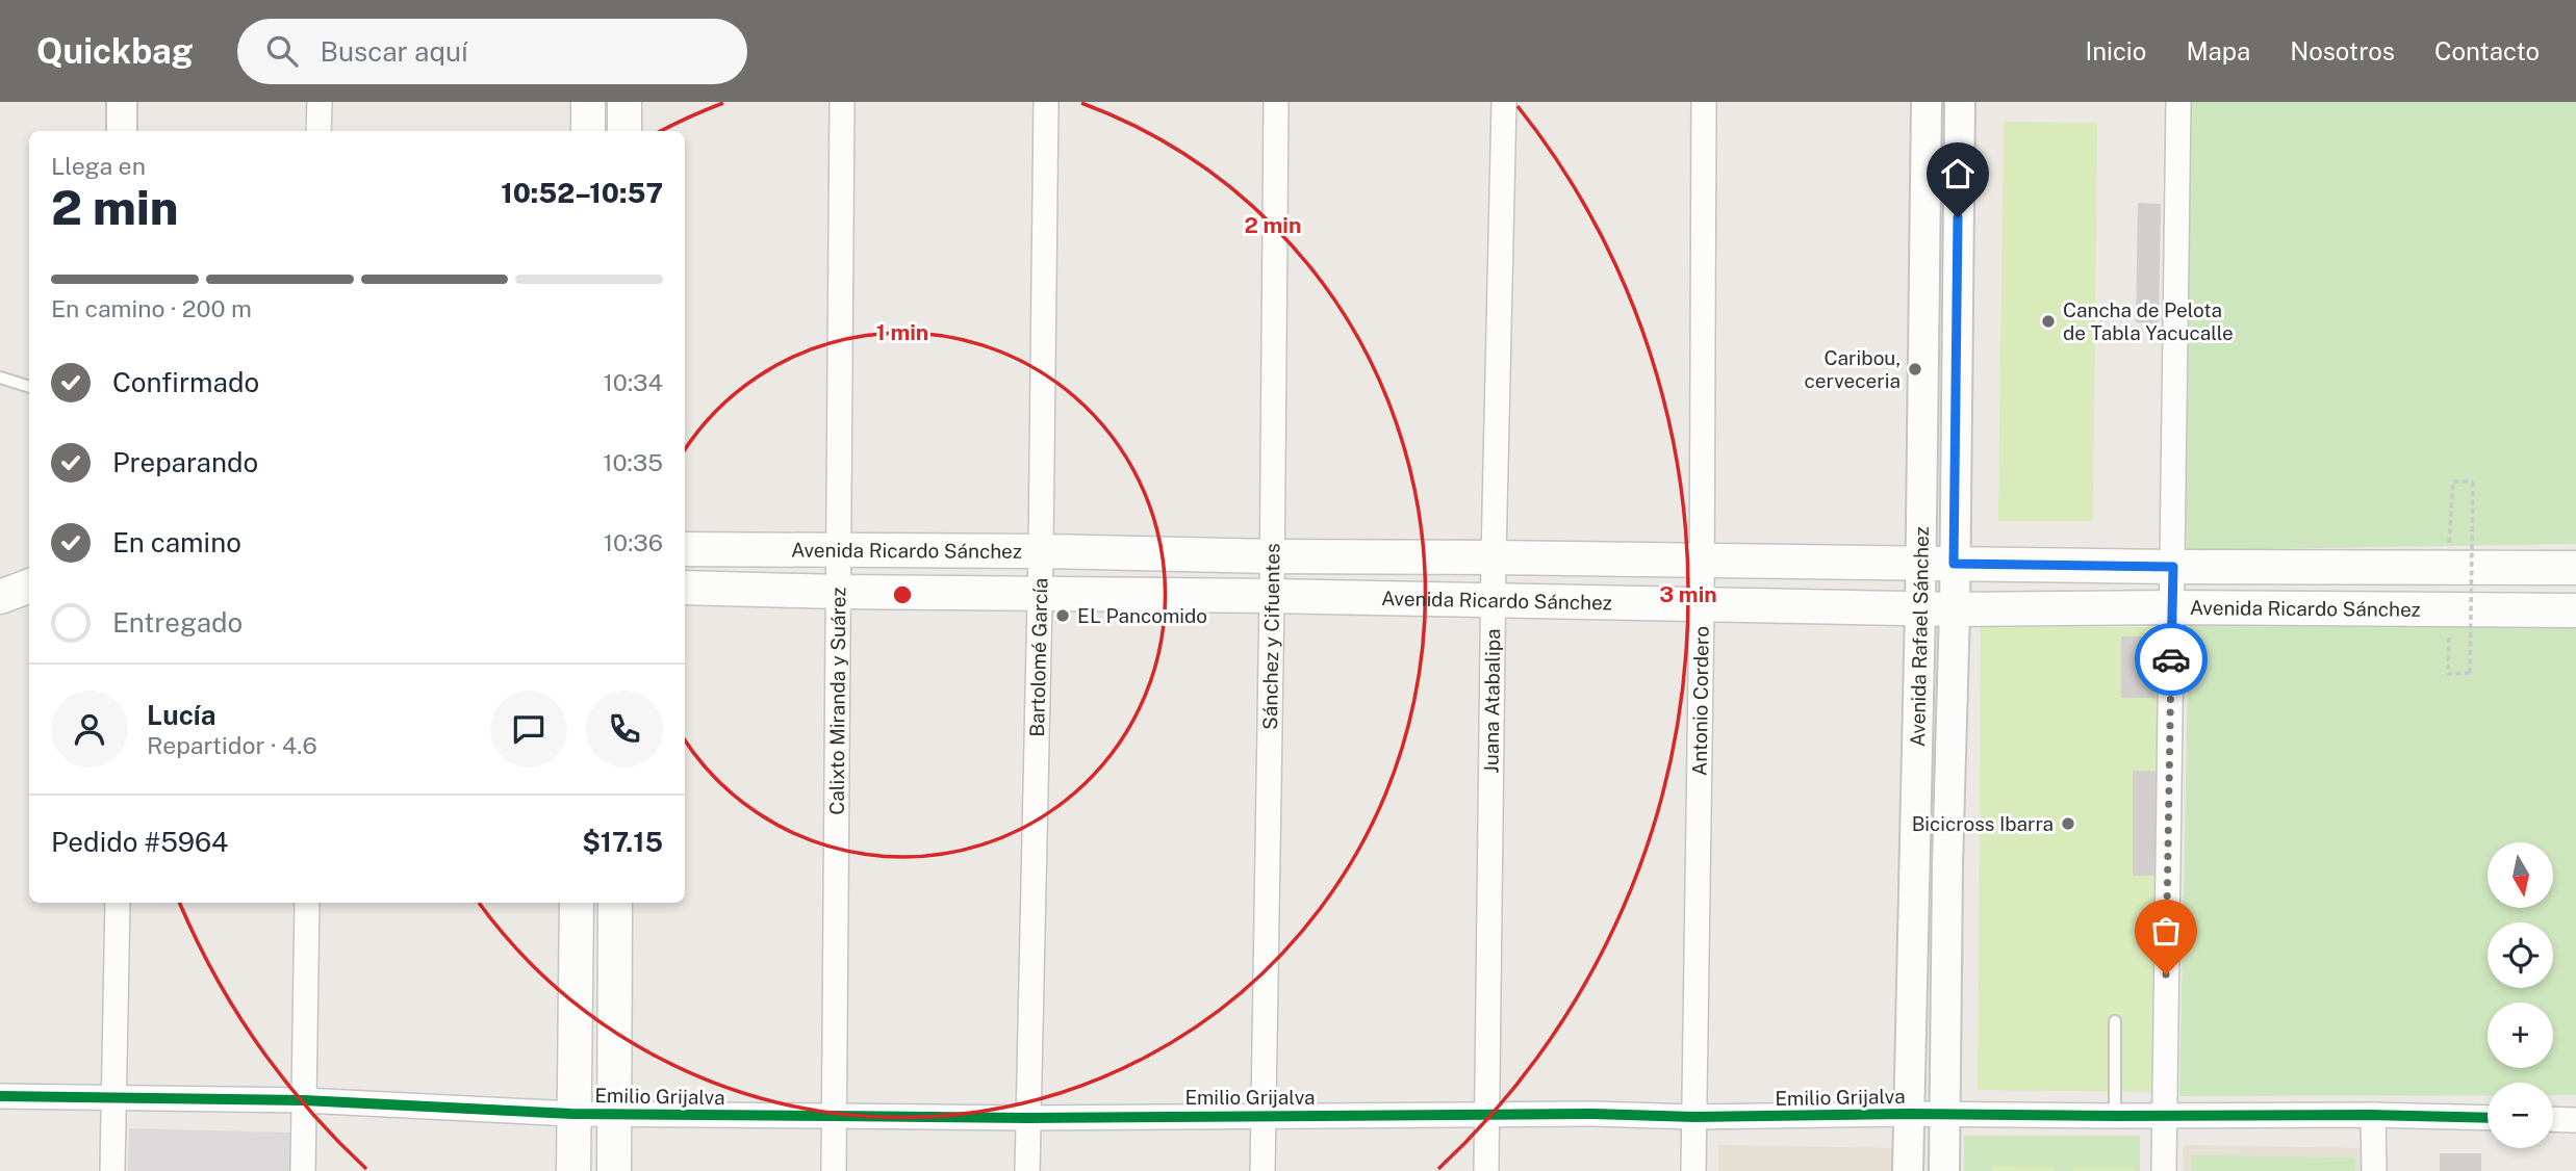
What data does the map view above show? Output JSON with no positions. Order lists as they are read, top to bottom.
{
  "streets": {
    "main road": ["Avenida Ricardo Sánchez"],
    "street": [
      "Sánchez y Cifuentes",
      "Avenida Rafael Sánchez",
      "Bartolomé García",
      "Calixto Miranda y Suárez",
      "Juana Atabalipa",
      "Antonio Cordero",
      "Emilio Grijalva"
    ]
  },
  "crossings": [
    ["Avenida Ricardo Sánchez", "Sánchez y Cifuentes"],
    ["Avenida Ricardo Sánchez", "Avenida Rafael Sánchez"],
    ["Avenida Ricardo Sánchez", "Bartolomé García"],
    ["Avenida Ricardo Sánchez", "Calixto Miranda y Suárez"],
    ["Avenida Ricardo Sánchez", "Juana Atabalipa"],
    ["Avenida Ricardo Sánchez", "Antonio Cordero"],
    ["Sánchez y Cifuentes", "Emilio Grijalva"],
    ["Avenida Rafael Sánchez", "Emilio Grijalva"],
    ["Bartolomé García", "Emilio Grijalva"],
    ["Calixto Miranda y Suárez", "Emilio Grijalva"],
    ["Juana Atabalipa", "Emilio Grijalva"],
    ["Antonio Cordero", "Emilio Grijalva"]
  ],
  "places": [
    "Cancha de Pelota de Tabla Yacucalle",
    "Caribou, cerveceria",
    "EL Pancomido",
    "Bicicross Ibarra"
  ],
  "north": "bottom",
  "page": {
    "header": "Quickbag",
    "search": "Buscar aquí",
    "nav": [
      "Inicio",
      "Mapa",
      "Nosotros",
      "Contacto"
    ],
    "heading": ["2 min", "Llega en", "10:52–10:57"],
    "panel": [
      "Lucía",
      "Repartidor · 4.6",
      "Pedido #5964",
      "$17.15"
    ],
    "bar": "En camino · 200 m",
    "list": [
      ["Confirmado", "10:34"],
      ["Preparando", "10:35"],
      ["En camino", "10:36"],
      "Entregado"
    ],
    "map_buttons": ["+", "−"]
  },
  "rings": ["2 min", "1 min", "3 min"]
}
